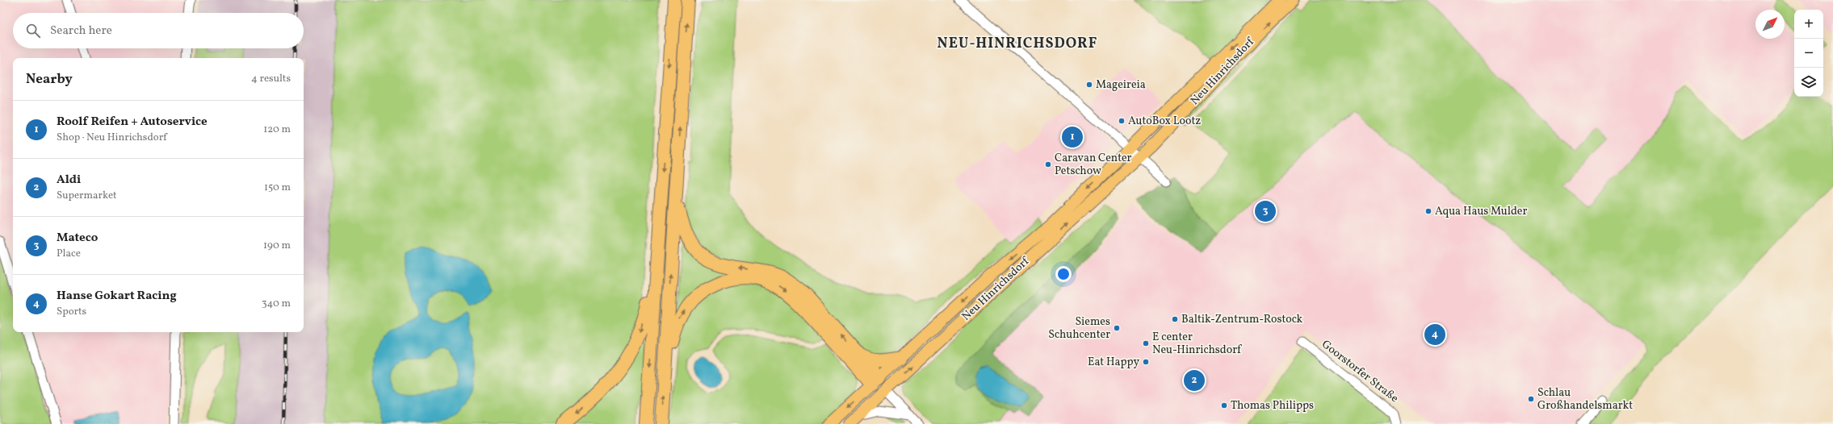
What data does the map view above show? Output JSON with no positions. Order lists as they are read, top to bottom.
{
  "streets": {
    "main road": ["Neu Hinrichsdorf"],
    "street": ["Goorstorfer Straße"]
  },
  "districts": ["NEU-HINRICHSDORF"],
  "places": [
    "Mageireia",
    "AutoBox Lootz",
    "Caravan Center Petschow",
    "Aqua Haus Mulder",
    "Baltik-Zentrum-Rostock",
    "Siemes Schuhcenter",
    "E center Neu-Hinrichsdorf",
    "Eat Happy",
    "Schlau Großhandelsmarkt",
    "Thomas Philipps"
  ],
  "north": "top right",
  "page": {
    "map_buttons": ["+", "−"],
    "search": "Search here",
    "heading": ["Nearby", "4 results"],
    "list": [
      {
        "mark": "1",
        "name": "Roolf Reifen + Autoservice",
        "note": "Shop · Neu Hinrichsdorf",
        "value": "120 m"
      },
      {
        "mark": "2",
        "name": "Aldi",
        "note": "Supermarket",
        "value": "150 m"
      },
      {
        "mark": "3",
        "name": "Mateco",
        "note": "Place",
        "value": "190 m"
      },
      {
        "mark": "4",
        "name": "Hanse Gokart Racing",
        "note": "Sports",
        "value": "340 m"
      }
    ],
    "pins": [
      "1",
      "3",
      "4",
      "2"
    ]
  }
}
